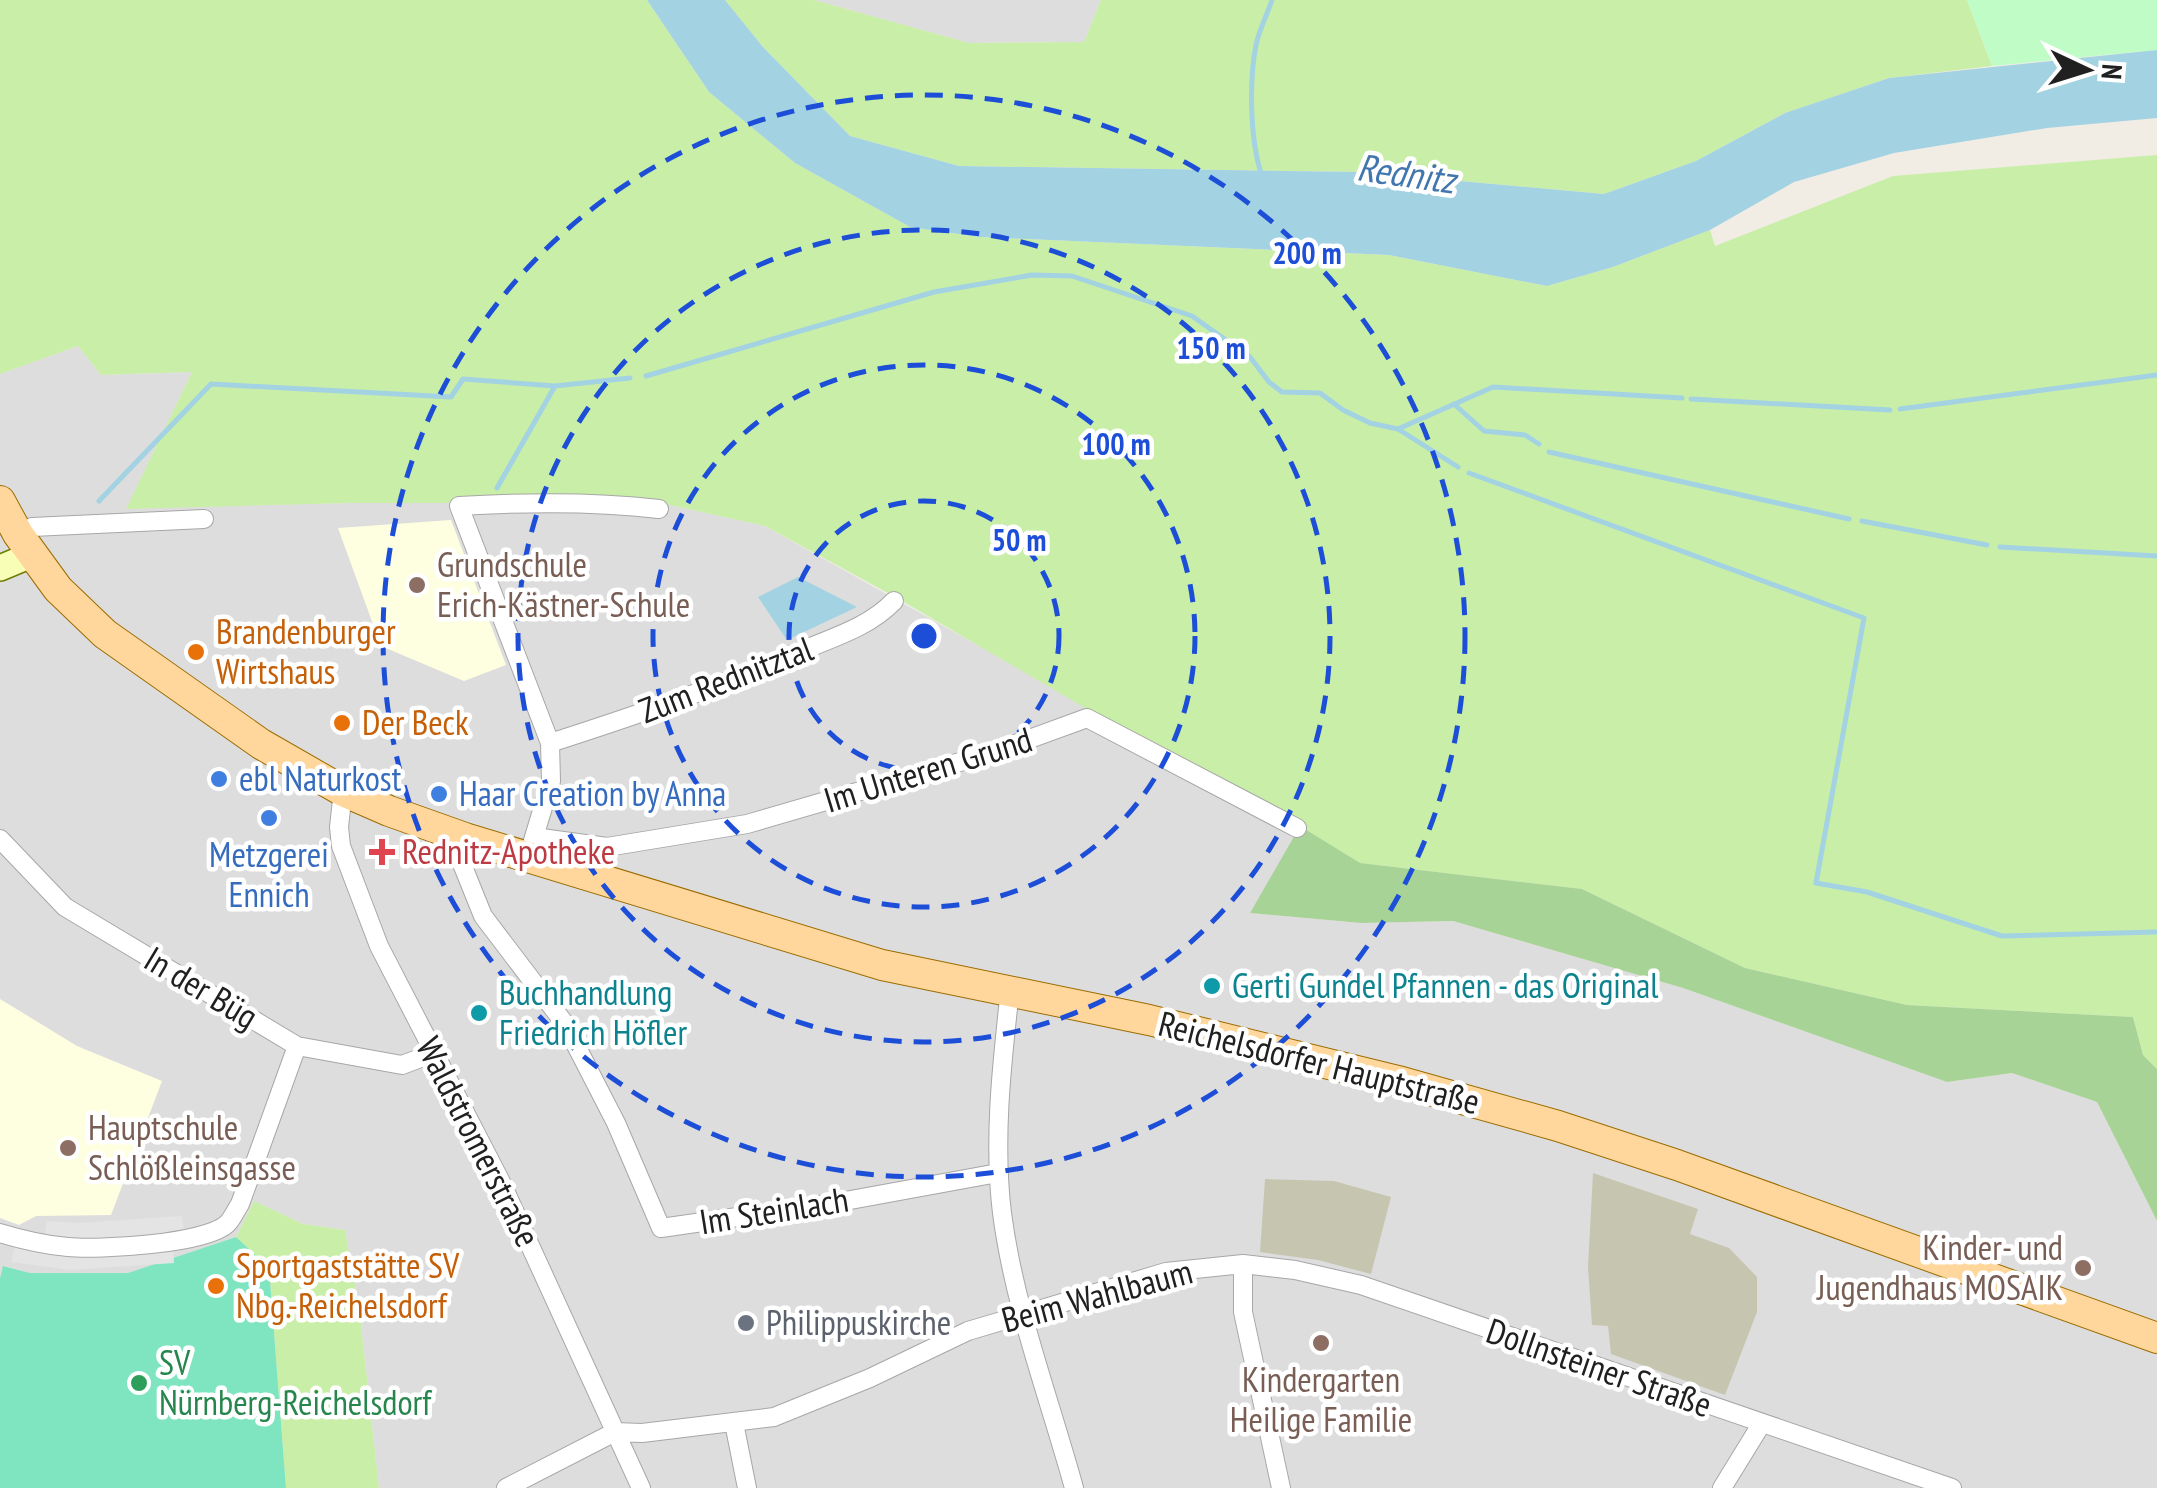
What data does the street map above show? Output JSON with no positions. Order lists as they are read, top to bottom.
{
  "streets": {
    "main road": ["Reichelsdorfer Hauptstraße"],
    "street": [
      "Zum Rednitztal",
      "Im Unteren Grund",
      "In der Büg",
      "Waldstromerstraße",
      "Im Steinlach",
      "Beim Wahlbaum",
      "Dollnsteiner Straße"
    ]
  },
  "crossings": [
    ["Im Unteren Grund", "Reichelsdorfer Hauptstraße"],
    ["In der Büg", "Waldstromerstraße"],
    ["Reichelsdorfer Hauptstraße", "Waldstromerstraße"],
    ["Reichelsdorfer Hauptstraße", "Im Steinlach"],
    ["Waldstromerstraße", "Beim Wahlbaum"],
    ["Beim Wahlbaum", "Dollnsteiner Straße"]
  ],
  "water": ["Rednitz"],
  "places": {
    "other": [
      "Grundschule Erich-Kästner-Schule",
      "Brandenburger Wirtshaus",
      "Der Beck",
      "ebl Naturkost",
      "Haar Creation by Anna",
      "Metzgerei Ennich",
      "Gerti Gundel Pfannen - das Original",
      "Buchhandlung Friedrich Höfler",
      "Hauptschule Schlößleinsgasse",
      "Kinder- und Jugendhaus MOSAIK",
      "Sportgaststätte SV Nbg.-Reichelsdorf",
      "Philippuskirche",
      "Kindergarten Heilige Familie",
      "SV Nürnberg-Reichelsdorf"
    ],
    "health": ["Rednitz-Apotheke"]
  },
  "north": "right",
  "rings": [
    "200 m",
    "150 m",
    "100 m",
    "50 m"
  ]
}
